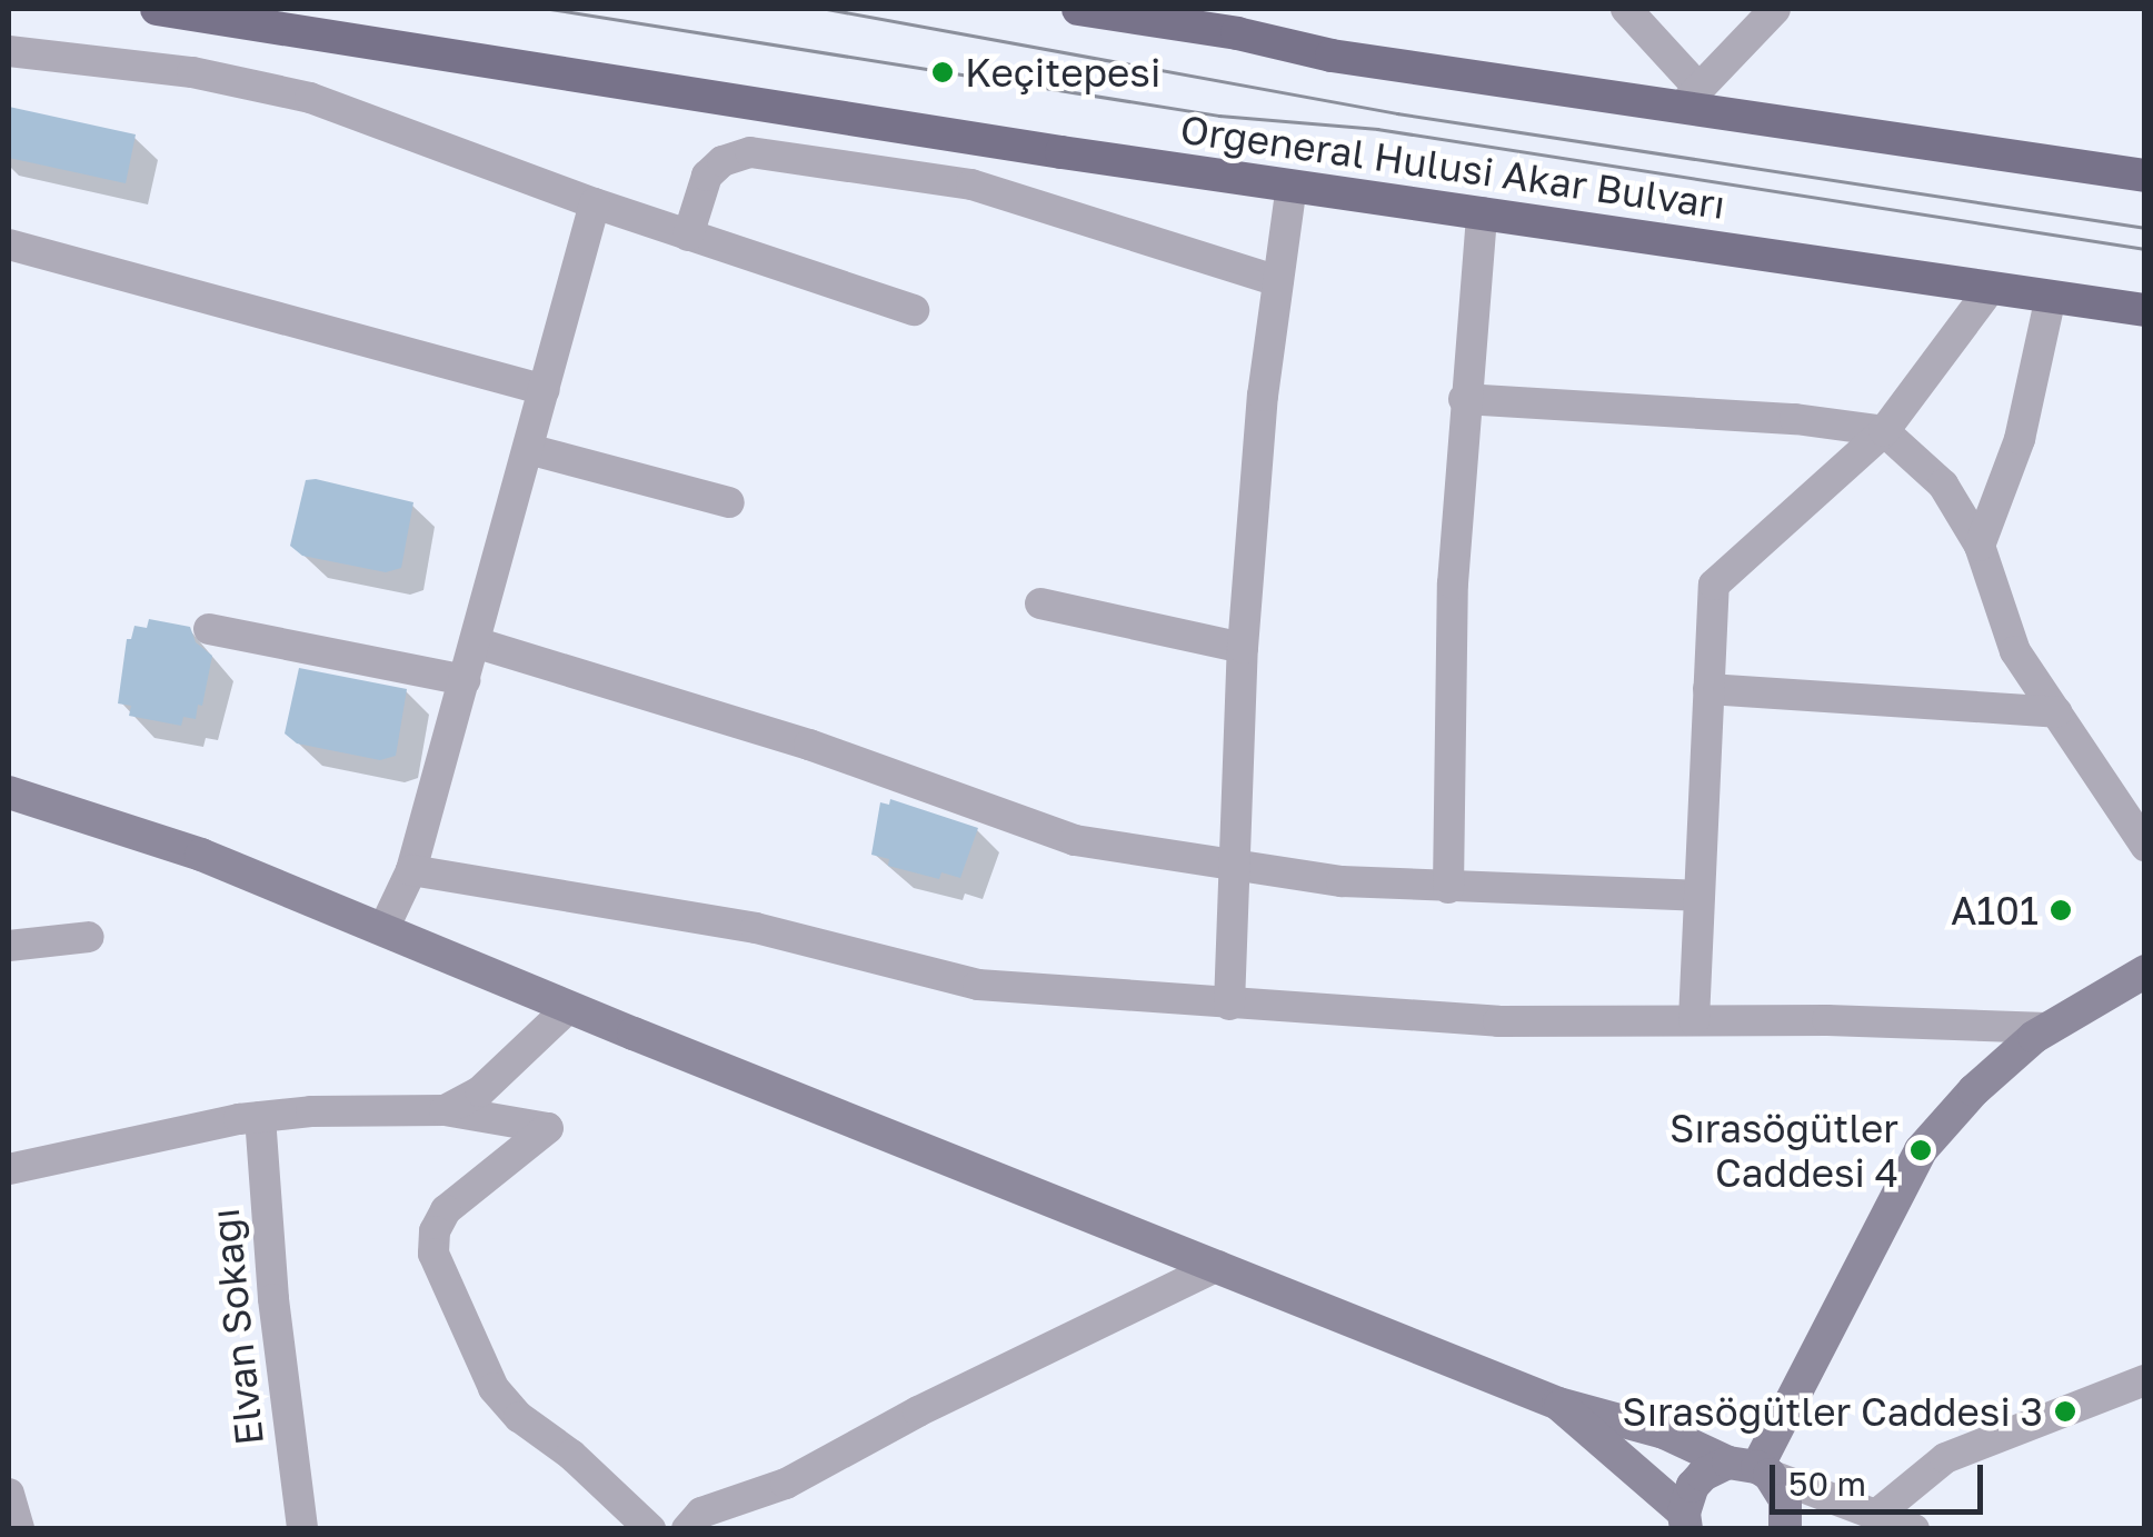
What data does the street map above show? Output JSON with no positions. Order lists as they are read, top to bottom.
{
  "streets": {
    "main road": ["Orgeneral Hulusi Akar Bulvarı"],
    "street": ["Elvan Sokağı"]
  },
  "places": [
    "Keçitepesi",
    "A101",
    "Sırasöğütler Caddesi 4",
    "Sırasöğütler Caddesi 3"
  ],
  "scale_bar": "50 m"
}
